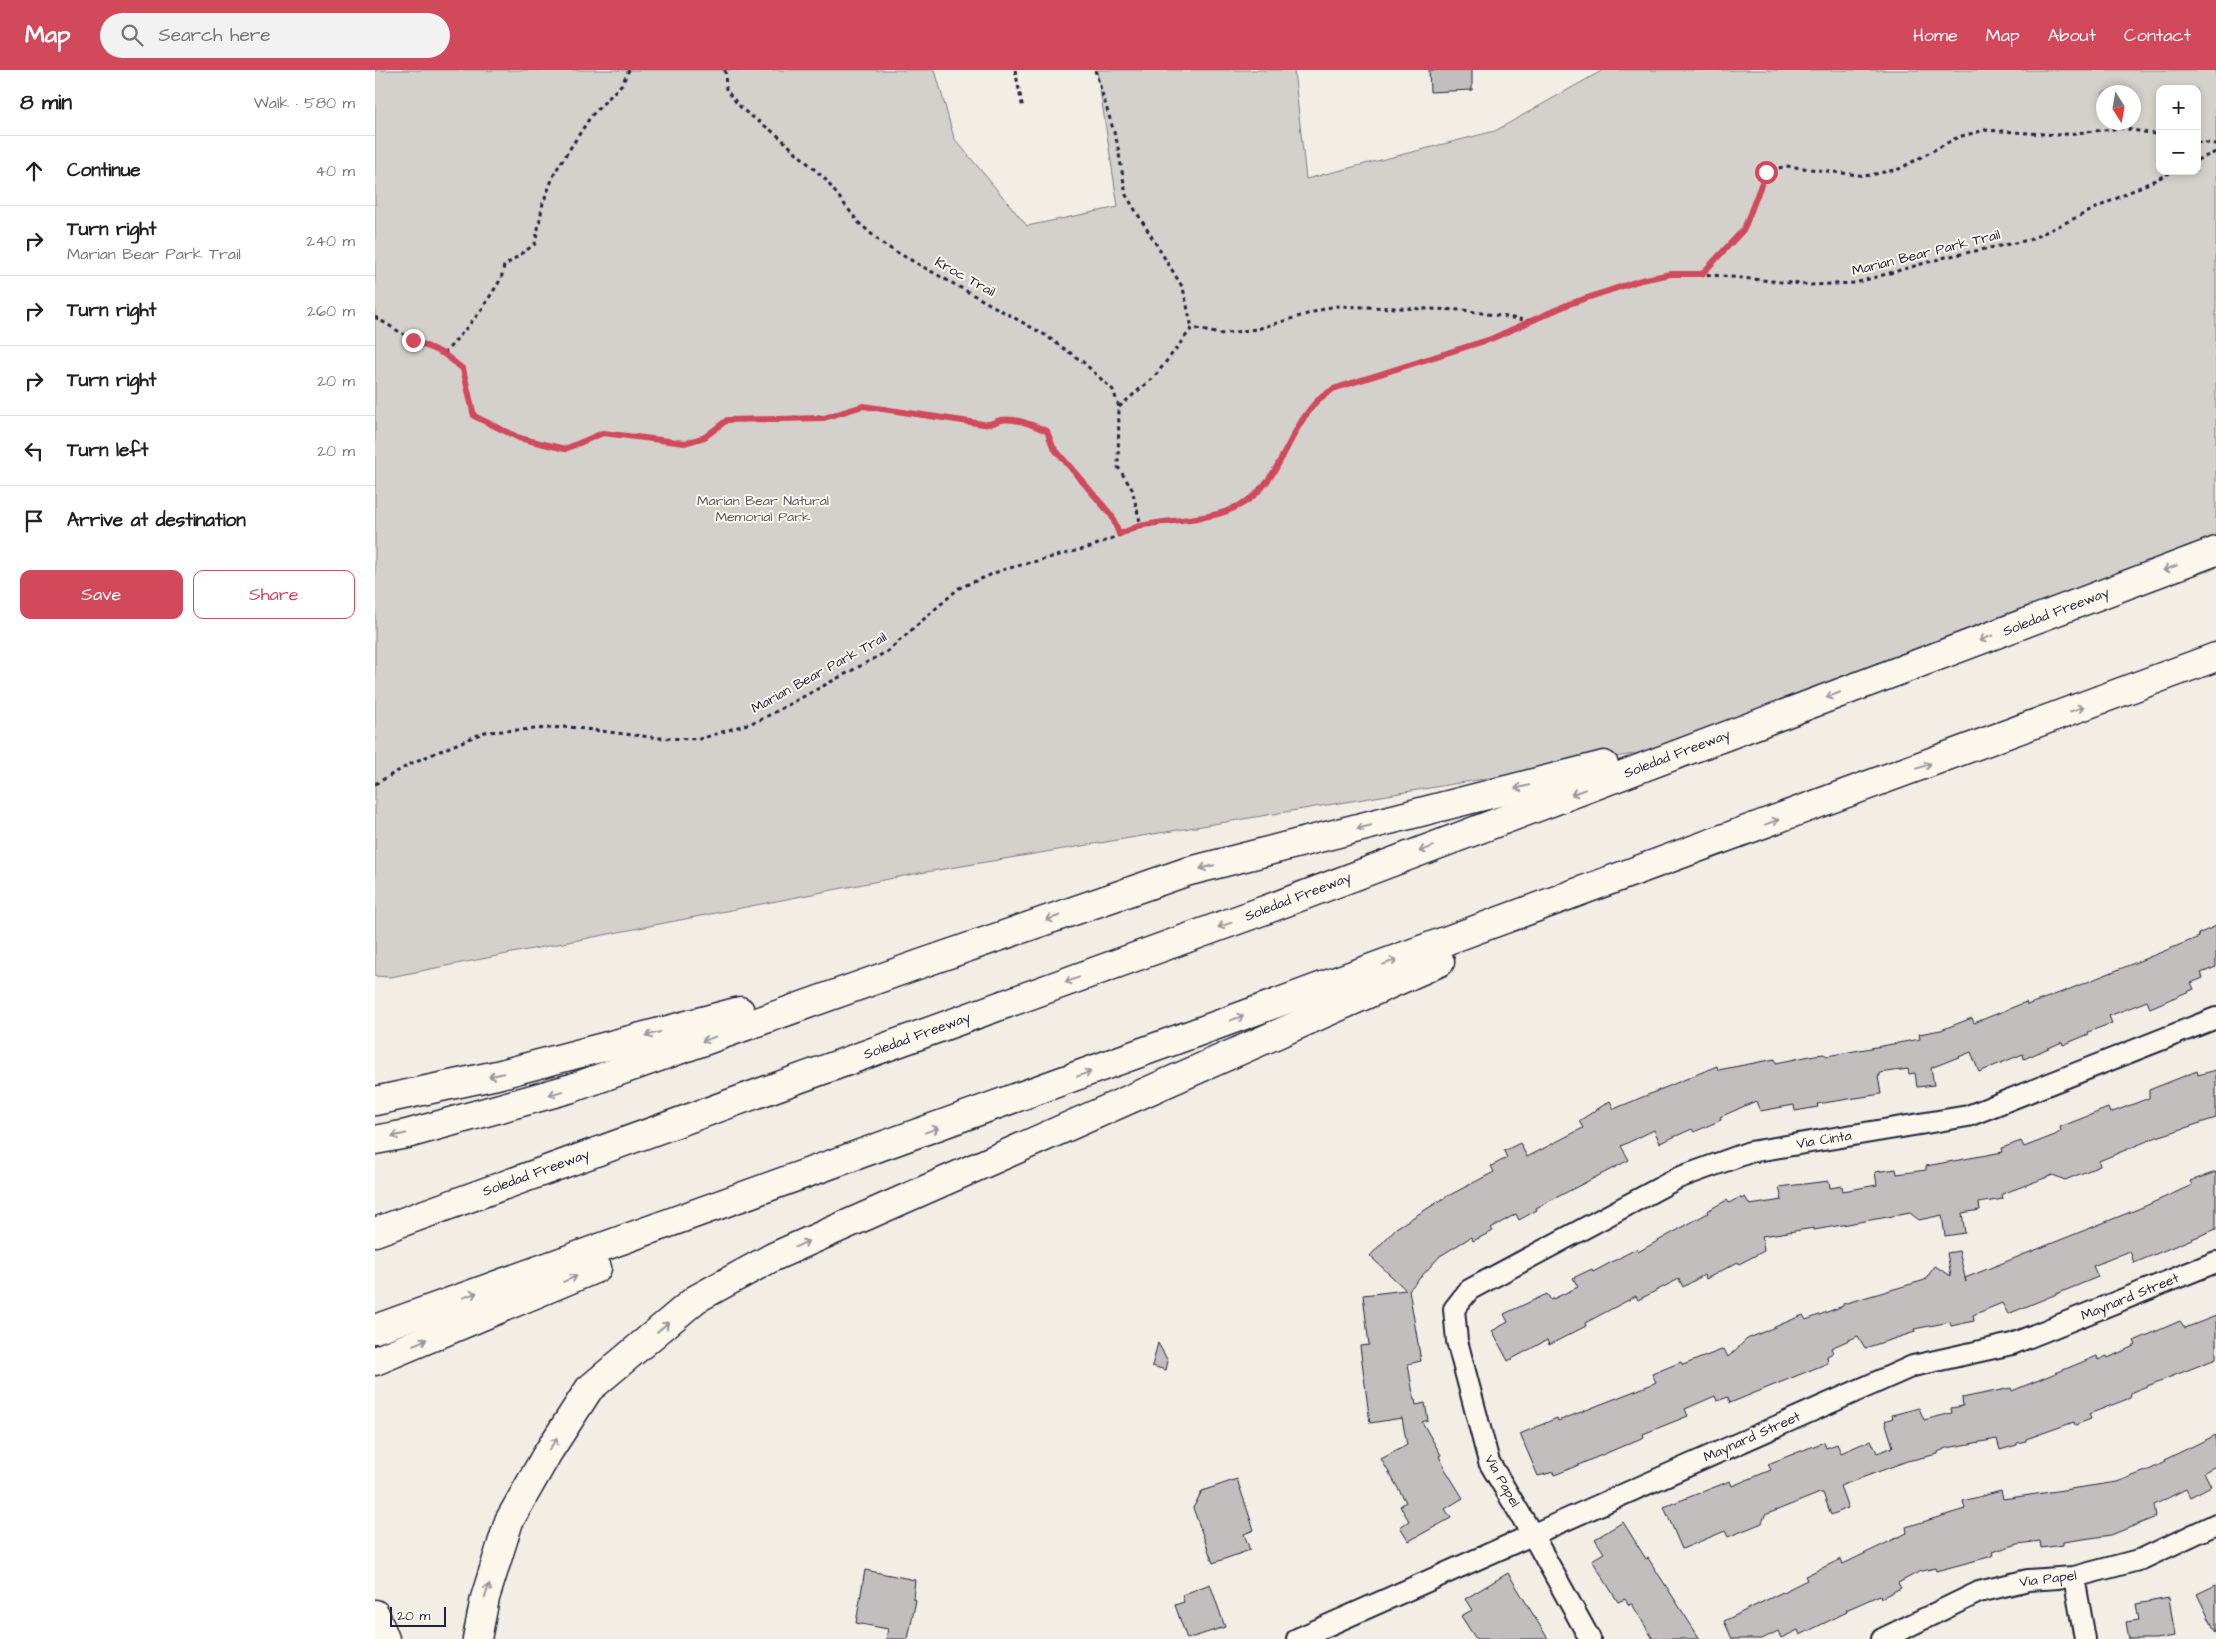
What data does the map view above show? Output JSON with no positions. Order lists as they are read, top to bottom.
{
  "streets": {
    "highway": ["Soledad Freeway"],
    "street": ["Via Cinta", "Maynard Street", "Via Papel"],
    "path": ["Marian Bear Park Trail", "Kroc Trail"]
  },
  "crossings": [
    ["Marian Bear Park Trail", "Kroc Trail"],
    ["Via Cinta", "Via Papel"],
    ["Maynard Street", "Via Papel"]
  ],
  "parks": ["Marian Bear Natural Memorial Park"],
  "scale_bar": "20 m",
  "north": "bottom",
  "page": {
    "header": "Map",
    "search": "Search here",
    "nav": [
      "Home",
      "Map",
      "About",
      "Contact"
    ],
    "heading": ["8 min", "Walk · 580 m"],
    "map_buttons": ["+", "−"],
    "list": [
      ["Continue", "40 m"],
      ["Turn right", "Marian Bear Park Trail", "240 m"],
      ["Turn right", "260 m"],
      ["Turn right", "20 m"],
      ["Turn left", "20 m"],
      "Arrive at destination"
    ],
    "buttons": ["Save", "Share"],
    "scale": "20 m"
  }
}
